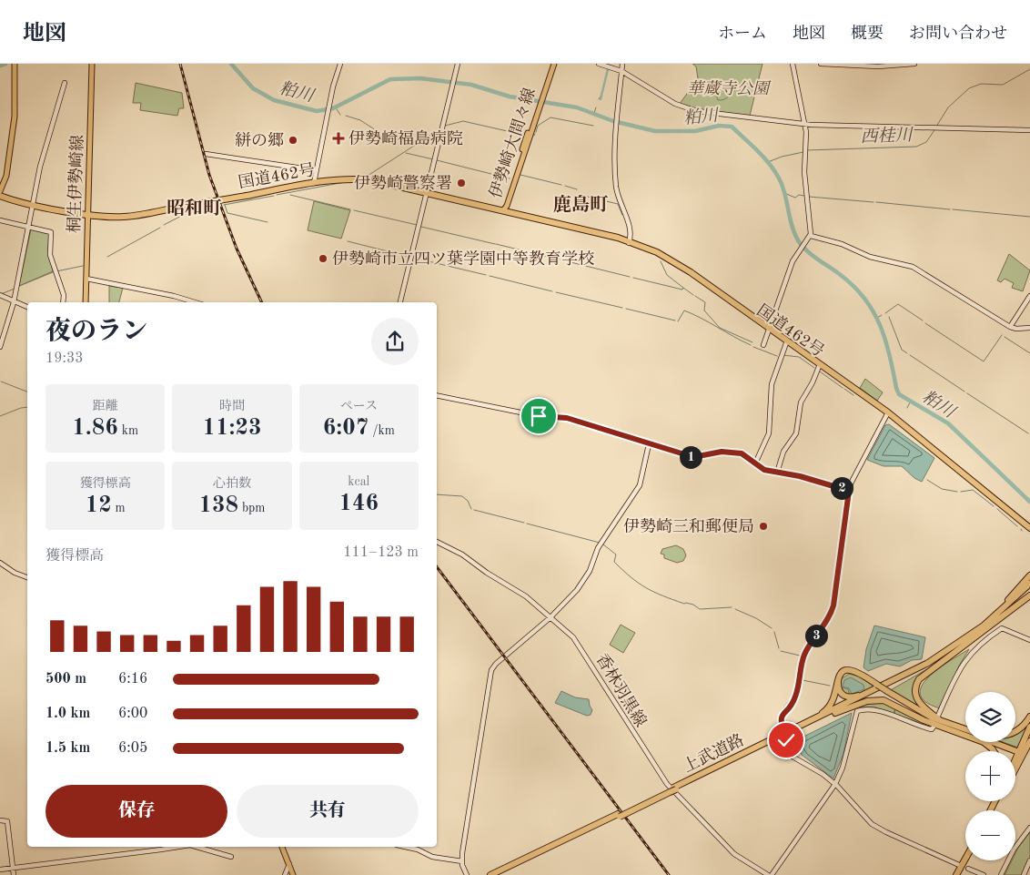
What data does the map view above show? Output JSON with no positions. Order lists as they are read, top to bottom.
{
  "streets": {
    "highway": ["国道462号", "上武道路"],
    "main road": ["伊勢崎大間々線", "桐生伊勢崎線"],
    "street": ["香林羽黒線"]
  },
  "crossings": [
    ["伊勢崎大間々線", "国道462号"],
    ["国道462号", "桐生伊勢崎線"]
  ],
  "districts": ["鹿島町", "昭和町"],
  "water": ["粕川", "西桂川"],
  "parks": ["華蔵寺公園"],
  "places": {
    "health": ["伊勢崎福島病院"],
    "other": [
      "絣の郷",
      "伊勢崎警察署",
      "伊勢崎市立四ツ葉学園中等教育学校",
      "伊勢崎三和郵便局"
    ]
  },
  "page": {
    "header": "地図",
    "nav": [
      "ホーム",
      "地図",
      "概要",
      "お問い合わせ"
    ],
    "heading": ["夜のラン", "19:33"],
    "stats": [
      ["距離", "1.86 km"],
      ["時間", "11:23"],
      ["ペース", "6:07 /km"],
      ["獲得標高", "12 m"],
      ["心拍数", "138 bpm"],
      ["kcal", "146"]
    ],
    "pins": ["1", "2", "3"],
    "chart": ["獲得標高", "111–123 m"],
    "list": [
      {
        "name": "500 m",
        "note": "6:16"
      },
      {
        "name": "1.0 km",
        "note": "6:00"
      },
      {
        "name": "1.5 km",
        "note": "6:05"
      }
    ],
    "map_buttons": ["+", "−"],
    "buttons": ["保存", "共有"]
  }
}
